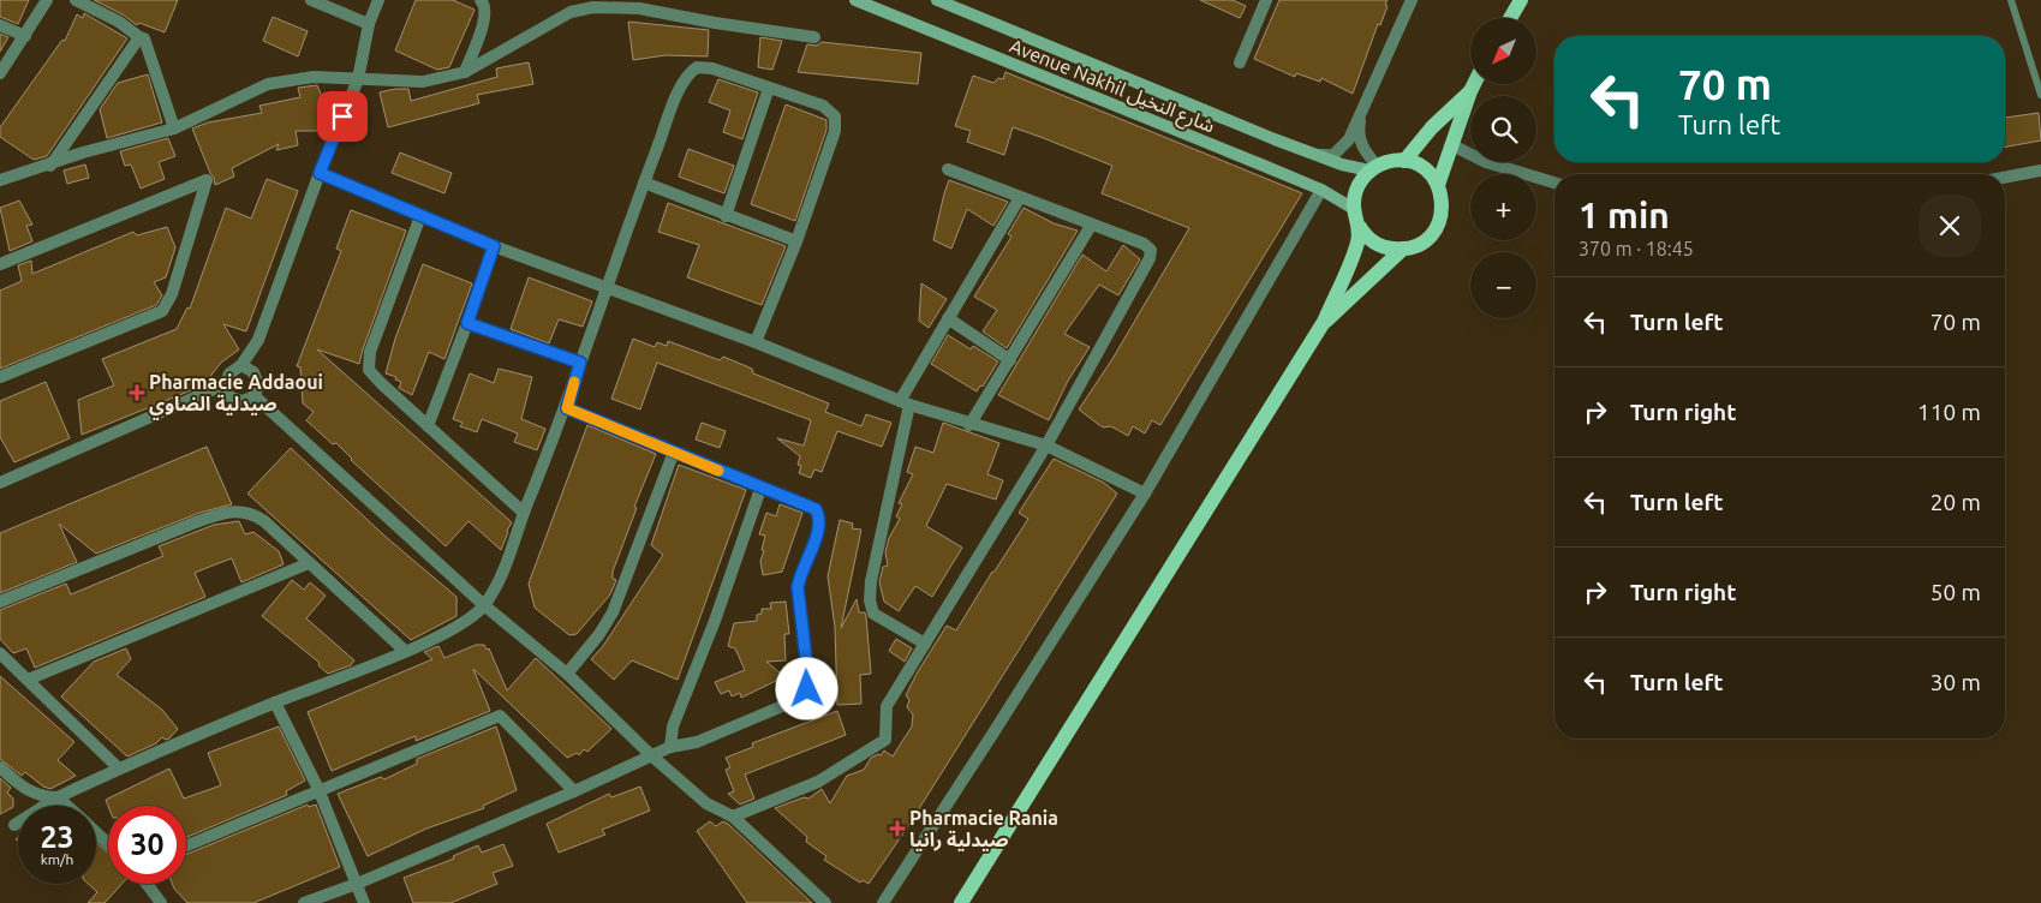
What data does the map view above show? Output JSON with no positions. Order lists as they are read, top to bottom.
{
  "streets": {
    "street": ["Avenue Nakhil شارع النخيل"]
  },
  "places": {
    "health": ["Pharmacie Addaoui صيدلية الضاوي", "Pharmacie Rania صيدلية رانيا"]
  },
  "north": "bottom left",
  "page": {
    "map_buttons": ["+", "−"],
    "turn": ["70 m", "Turn left"],
    "heading": ["1 min", "370 m · 18:45"],
    "list": [
      {
        "name": "Turn left",
        "value": "70 m"
      },
      {
        "name": "Turn right",
        "value": "110 m"
      },
      {
        "name": "Turn left",
        "value": "20 m"
      },
      {
        "name": "Turn right",
        "value": "50 m"
      },
      {
        "name": "Turn left",
        "value": "30 m"
      }
    ],
    "speed": "23 km/h",
    "limit": "30"
  }
}
